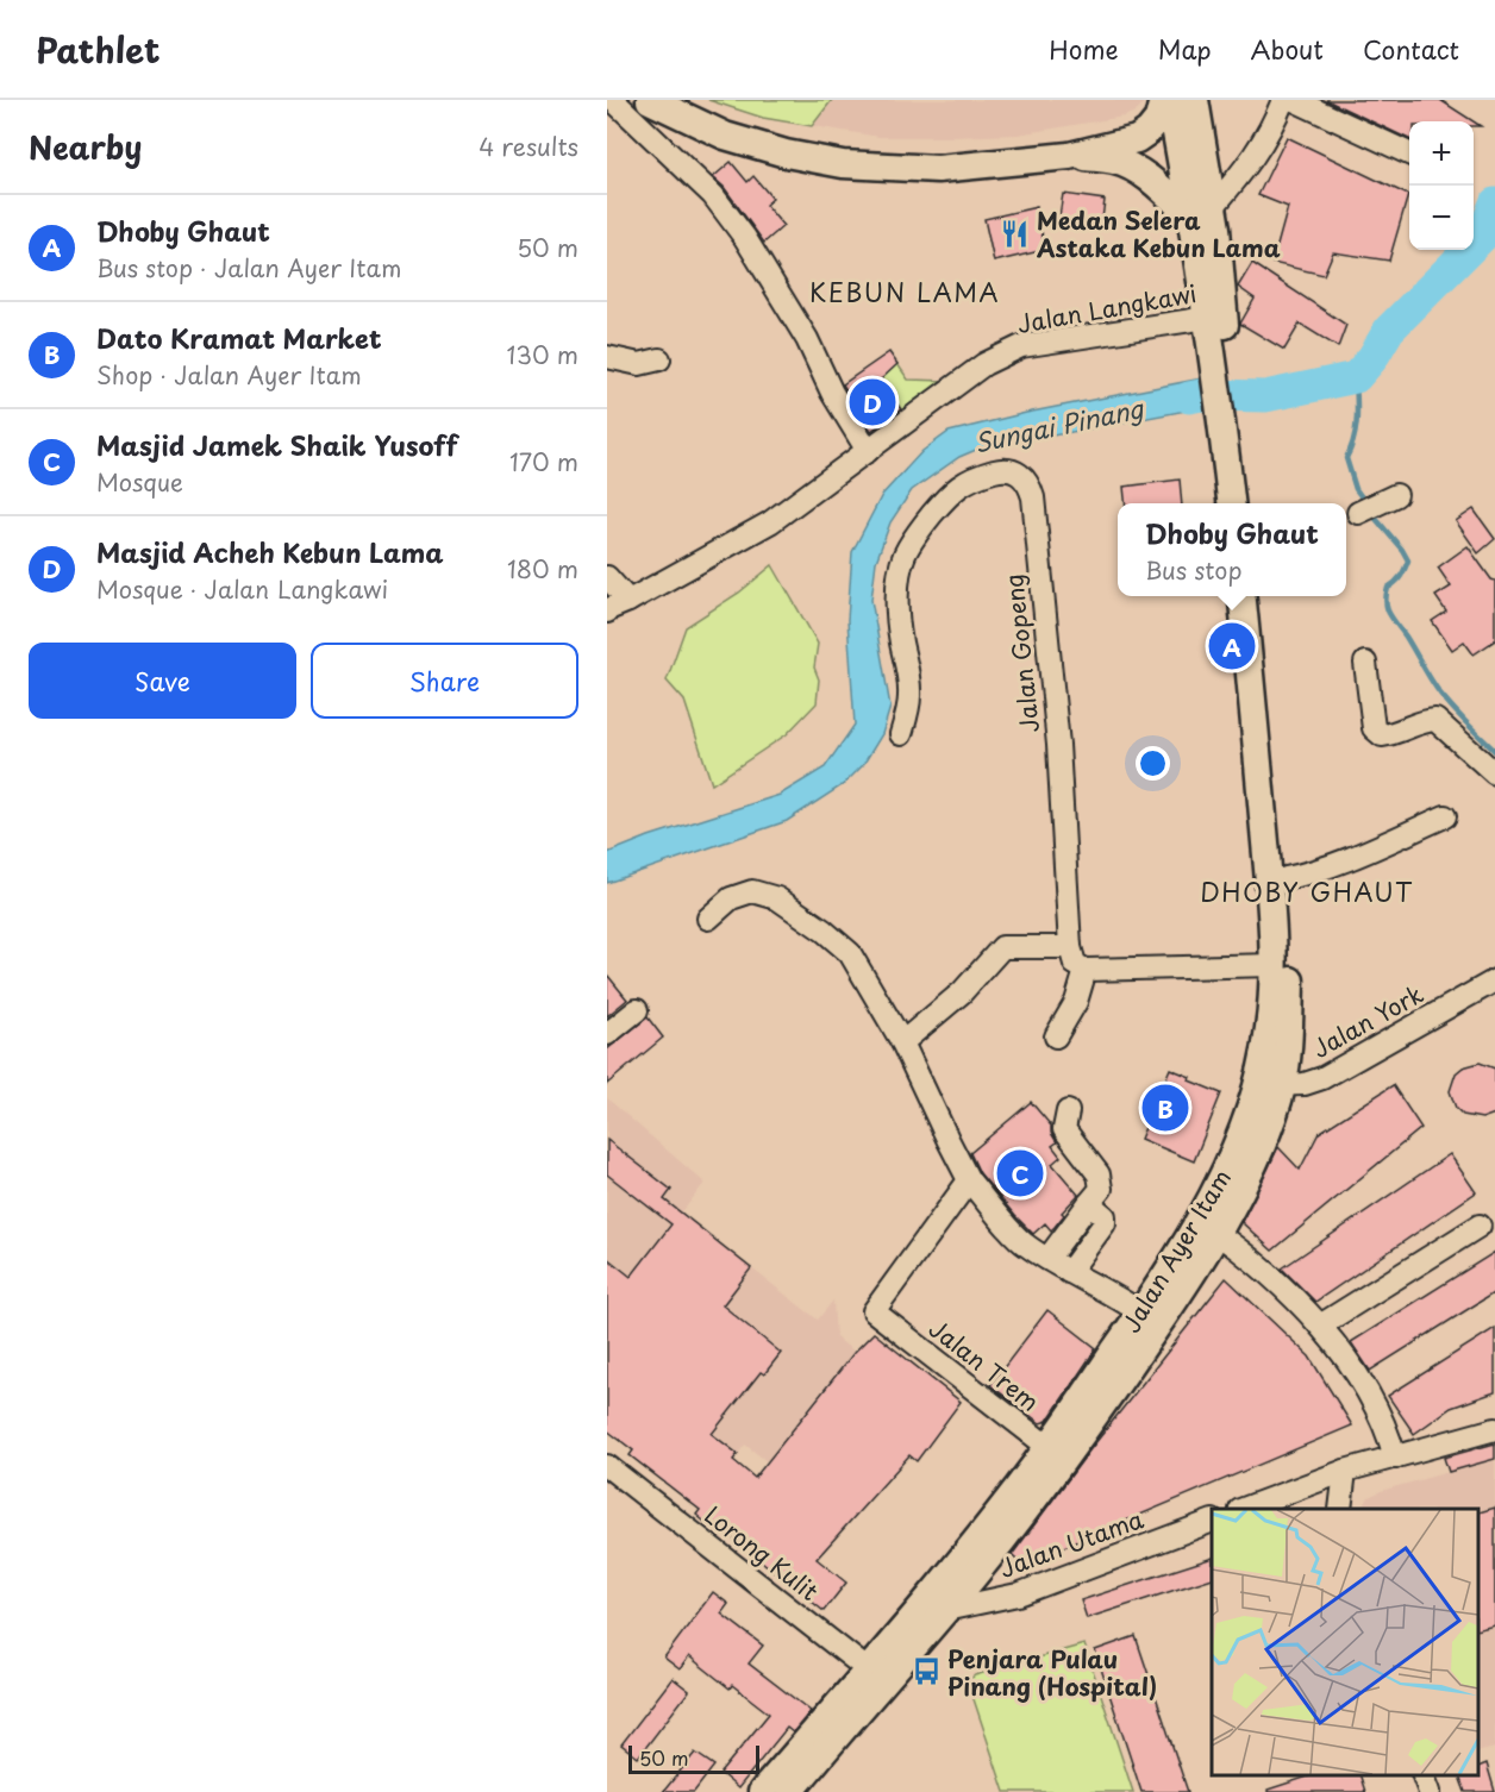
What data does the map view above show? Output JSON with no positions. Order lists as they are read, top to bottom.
{
  "streets": {
    "main road": ["Jalan Ayer Itam"],
    "street": [
      "Jalan Langkawi",
      "Jalan Gopeng",
      "Jalan York",
      "Jalan Trem",
      "Jalan Utama",
      "Lorong Kulit"
    ]
  },
  "crossings": [
    ["Jalan York", "Jalan Ayer Itam"],
    ["Jalan Ayer Itam", "Jalan Trem"],
    ["Jalan Ayer Itam", "Jalan Utama"],
    ["Jalan Ayer Itam", "Lorong Kulit"]
  ],
  "districts": ["KEBUN LAMA", "DHOBY GHAUT"],
  "water": ["Sungai Pinang"],
  "places": {
    "restaurant": ["Medan Selera Astaka Kebun Lama"],
    "bus stop": ["Penjara Pulau Pinang (Hospital)"]
  },
  "scale_bar": "50 m",
  "page": {
    "header": "Pathlet",
    "nav": [
      "Home",
      "Map",
      "About",
      "Contact"
    ],
    "heading": ["Nearby", "4 results"],
    "map_buttons": ["+", "−"],
    "list": [
      {
        "mark": "A",
        "name": "Dhoby Ghaut",
        "note": "Bus stop · Jalan Ayer Itam",
        "value": "50 m"
      },
      {
        "mark": "B",
        "name": "Dato Kramat Market",
        "note": "Shop · Jalan Ayer Itam",
        "value": "130 m"
      },
      {
        "mark": "C",
        "name": "Masjid Jamek Shaik Yusoff",
        "note": "Mosque",
        "value": "170 m"
      },
      {
        "mark": "D",
        "name": "Masjid Acheh Kebun Lama",
        "note": "Mosque · Jalan Langkawi",
        "value": "180 m"
      }
    ],
    "pins": [
      "D",
      "A",
      "B",
      "C"
    ],
    "popup": ["Dhoby Ghaut", "Bus stop"],
    "buttons": ["Save", "Share"],
    "scale": "50 m"
  }
}
